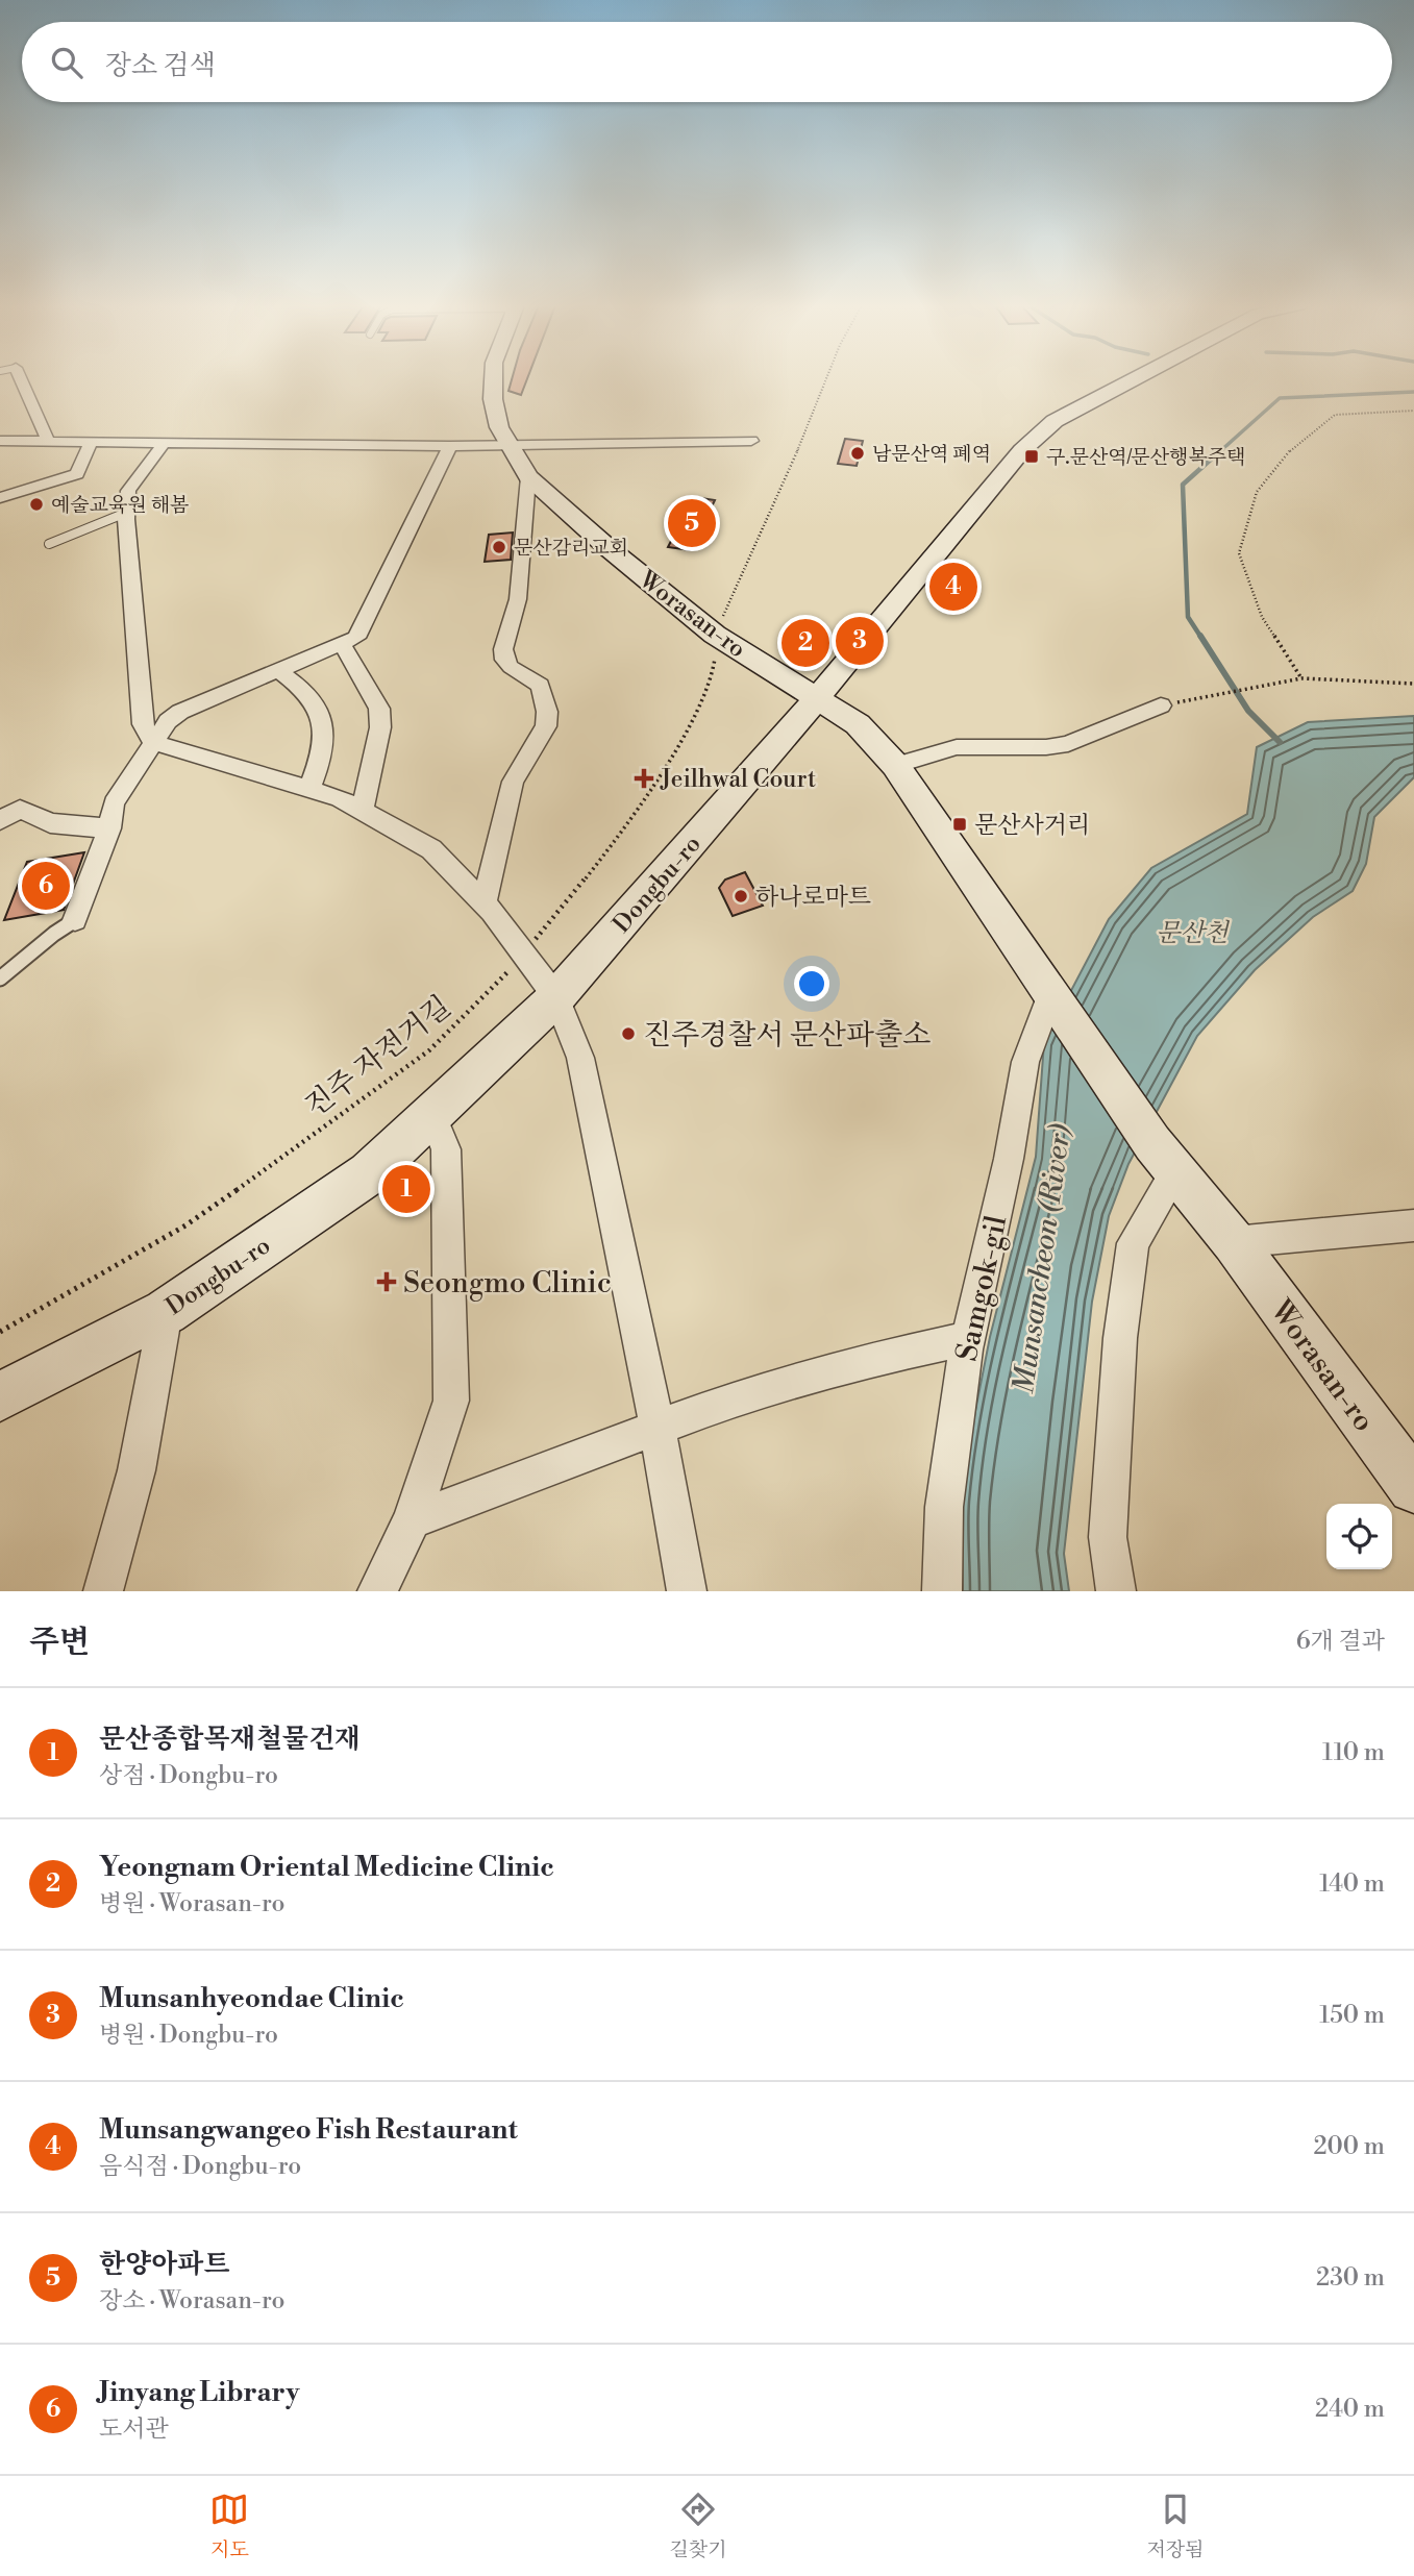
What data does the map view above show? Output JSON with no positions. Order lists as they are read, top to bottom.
{
  "streets": {
    "main road": ["Worasan-ro", "Dongbu-ro"],
    "street": ["Samgok-gil"],
    "path": ["진주 자전거길"]
  },
  "crossings": [
    ["Worasan-ro", "Dongbu-ro"],
    ["Worasan-ro", "진주 자전거길"],
    ["Worasan-ro", "Samgok-gil"]
  ],
  "water": ["문산천", "Munsancheon (River)"],
  "places": {
    "other": [
      "남문산역 폐역",
      "예술교육원 해봄",
      "문산감리교회",
      "하나로마트",
      "진주경찰서 문산파출소"
    ],
    "transit": ["구.문산역/문산행복주택", "문산사거리"],
    "health": ["Jeilhwal Court", "Seongmo Clinic"]
  },
  "page": {
    "search": "장소 검색",
    "pins": [
      "5",
      "4",
      "3",
      "2",
      "6",
      "1"
    ],
    "heading": ["주변", "6개 결과"],
    "list": [
      {
        "mark": "1",
        "name": "문산종합목재철물건재",
        "note": "상점 · Dongbu-ro",
        "value": "110 m"
      },
      {
        "mark": "2",
        "name": "Yeongnam Oriental Medicine Clinic",
        "note": "병원 · Worasan-ro",
        "value": "140 m"
      },
      {
        "mark": "3",
        "name": "Munsanhyeondae Clinic",
        "note": "병원 · Dongbu-ro",
        "value": "150 m"
      },
      {
        "mark": "4",
        "name": "Munsangwangeo Fish Restaurant",
        "note": "음식점 · Dongbu-ro",
        "value": "200 m"
      },
      {
        "mark": "5",
        "name": "한양아파트",
        "note": "장소 · Worasan-ro",
        "value": "230 m"
      },
      {
        "mark": "6",
        "name": "Jinyang Library",
        "note": "도서관",
        "value": "240 m"
      }
    ],
    "nav": ["지도", "길찾기", "저장됨"]
  }
}
